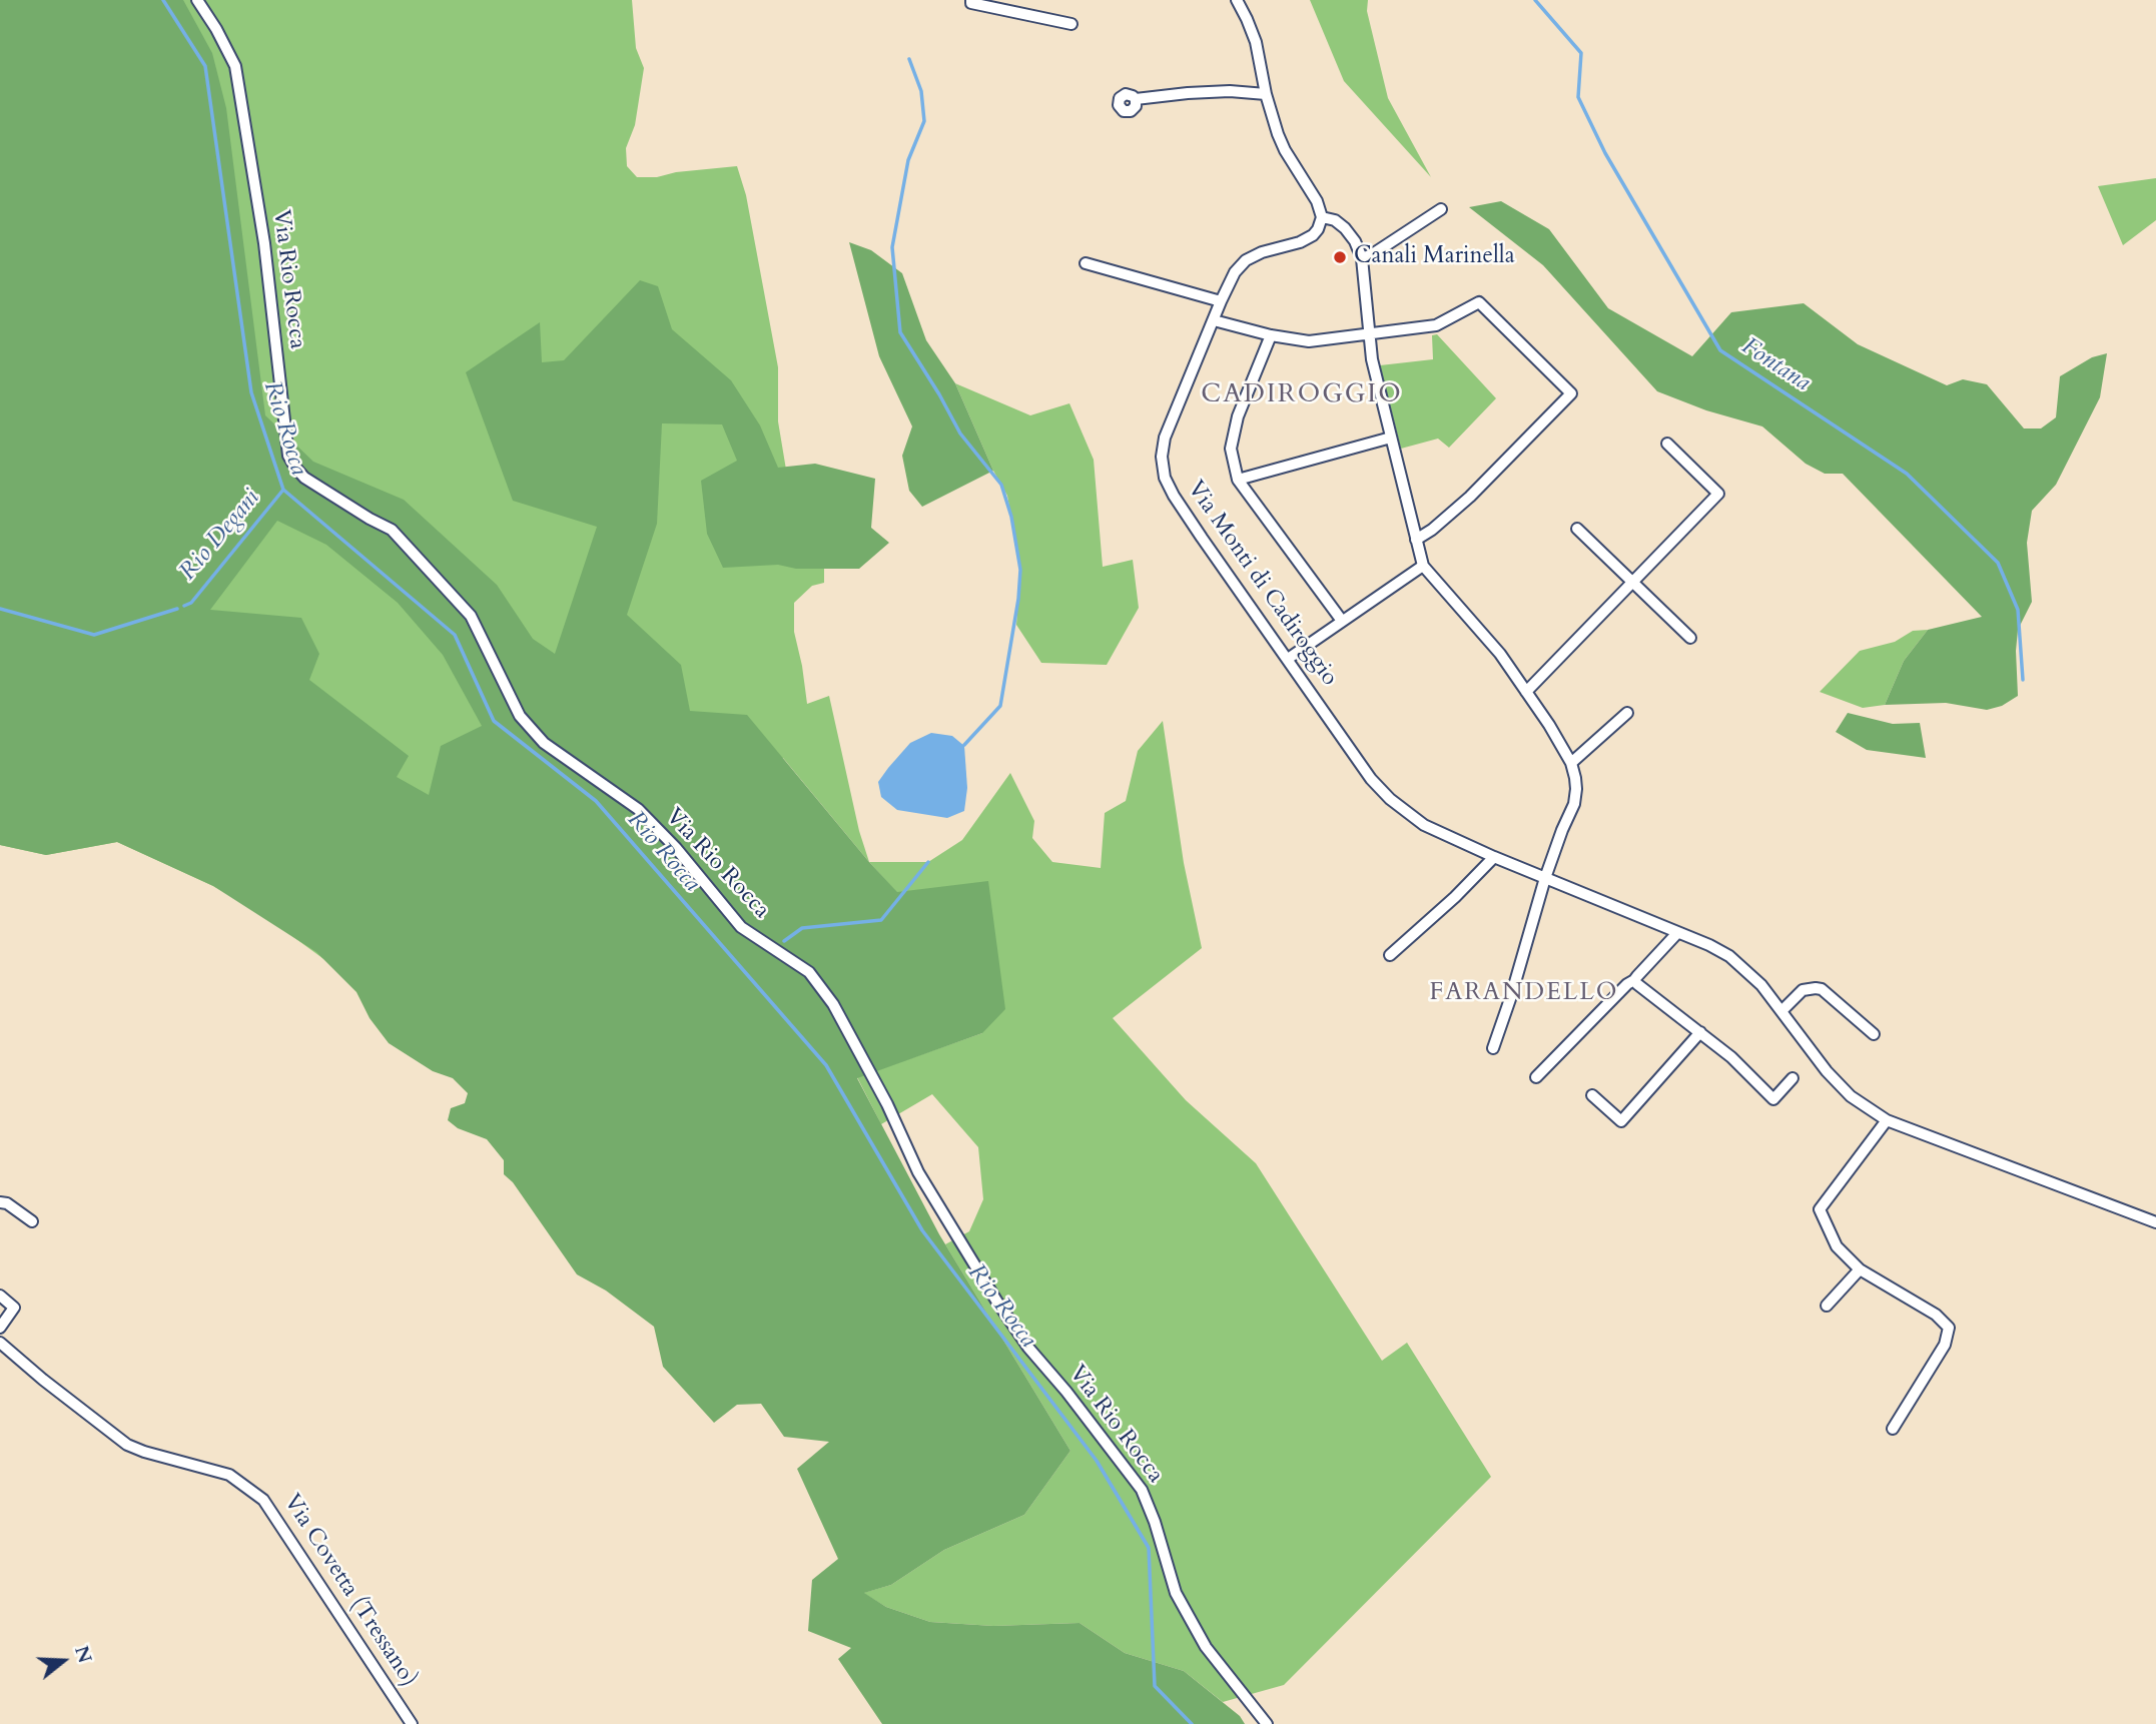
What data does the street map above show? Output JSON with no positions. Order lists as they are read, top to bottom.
{
  "streets": {
    "street": ["Via Rio Rocca", "Via Monti di Cadiroggio", "Via Covetta (Tressano)"]
  },
  "districts": ["CADIROGGIO", "FARANDELLO"],
  "water": ["Fontana", "Rio Rocca", "Rio Degani"],
  "places": ["Canali Marinella"],
  "north": "right"
}
